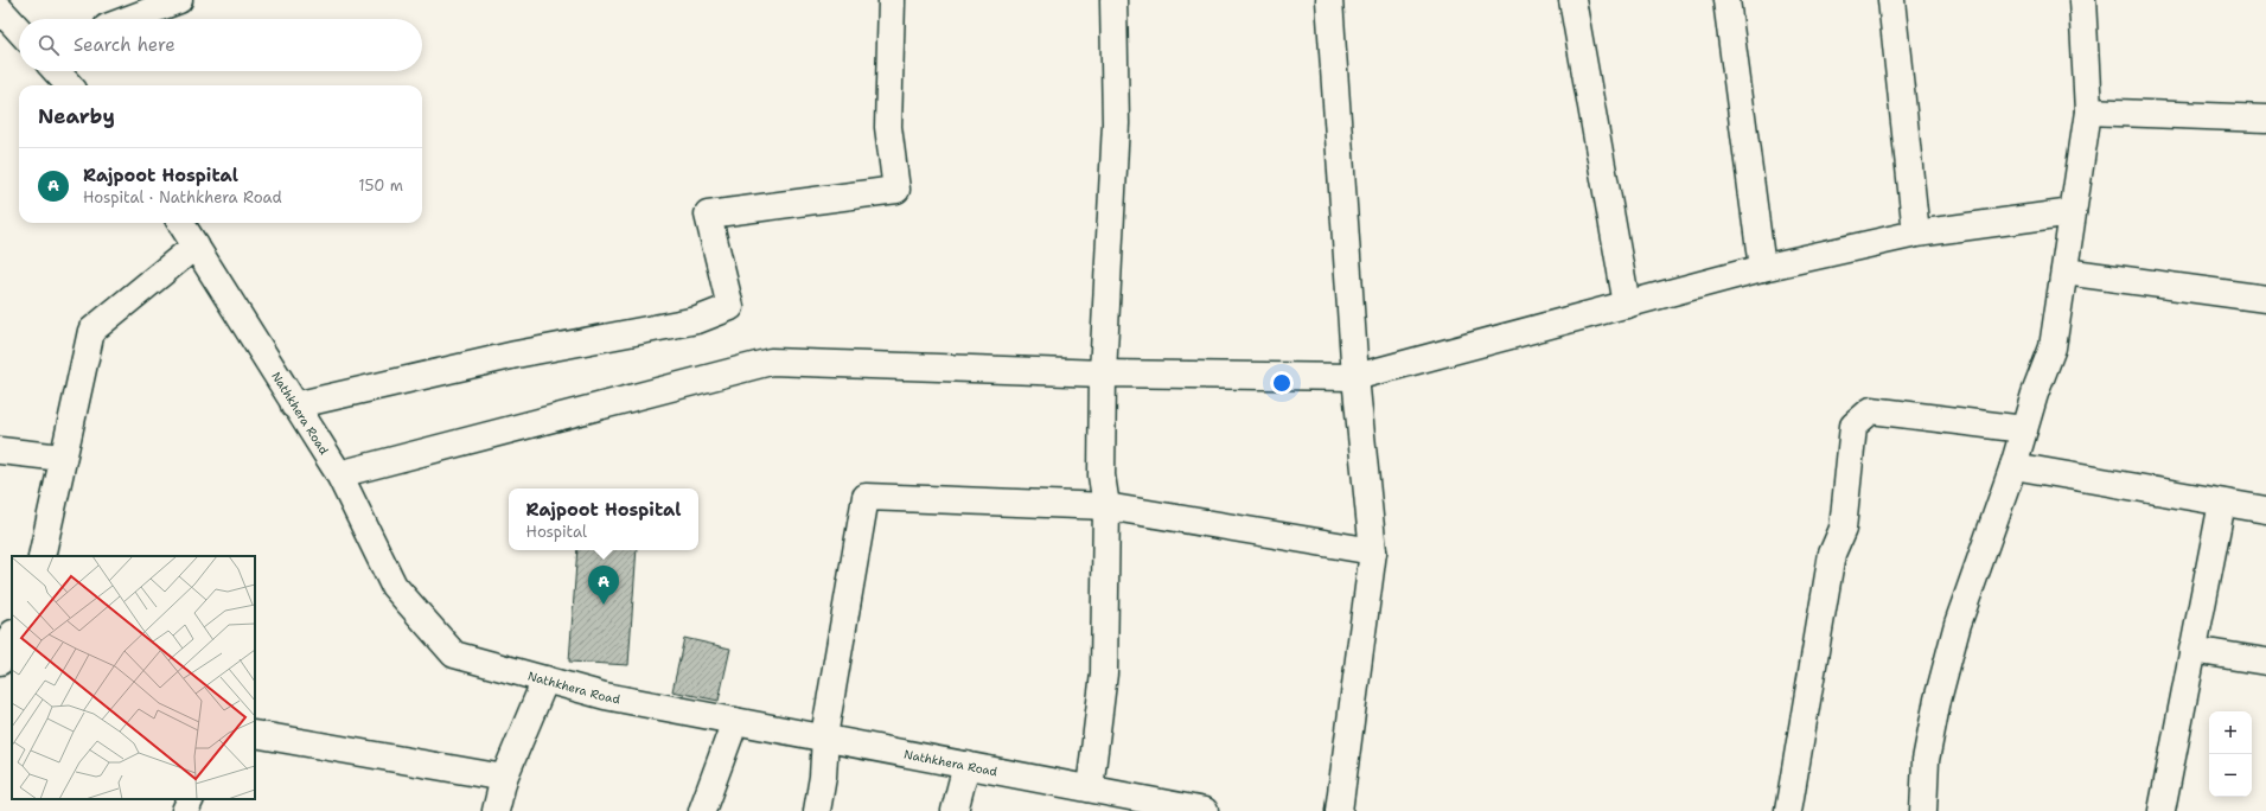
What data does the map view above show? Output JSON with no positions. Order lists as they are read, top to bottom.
{
  "streets": {
    "street": ["Nathkhera Road"]
  },
  "page": {
    "search": "Search here",
    "heading": "Nearby",
    "list": [
      {
        "mark": "A",
        "name": "Rajpoot Hospital",
        "note": "Hospital · Nathkhera Road",
        "value": "150 m"
      }
    ],
    "popup": ["Rajpoot Hospital", "Hospital"],
    "pins": "A",
    "map_buttons": ["+", "−"]
  }
}
